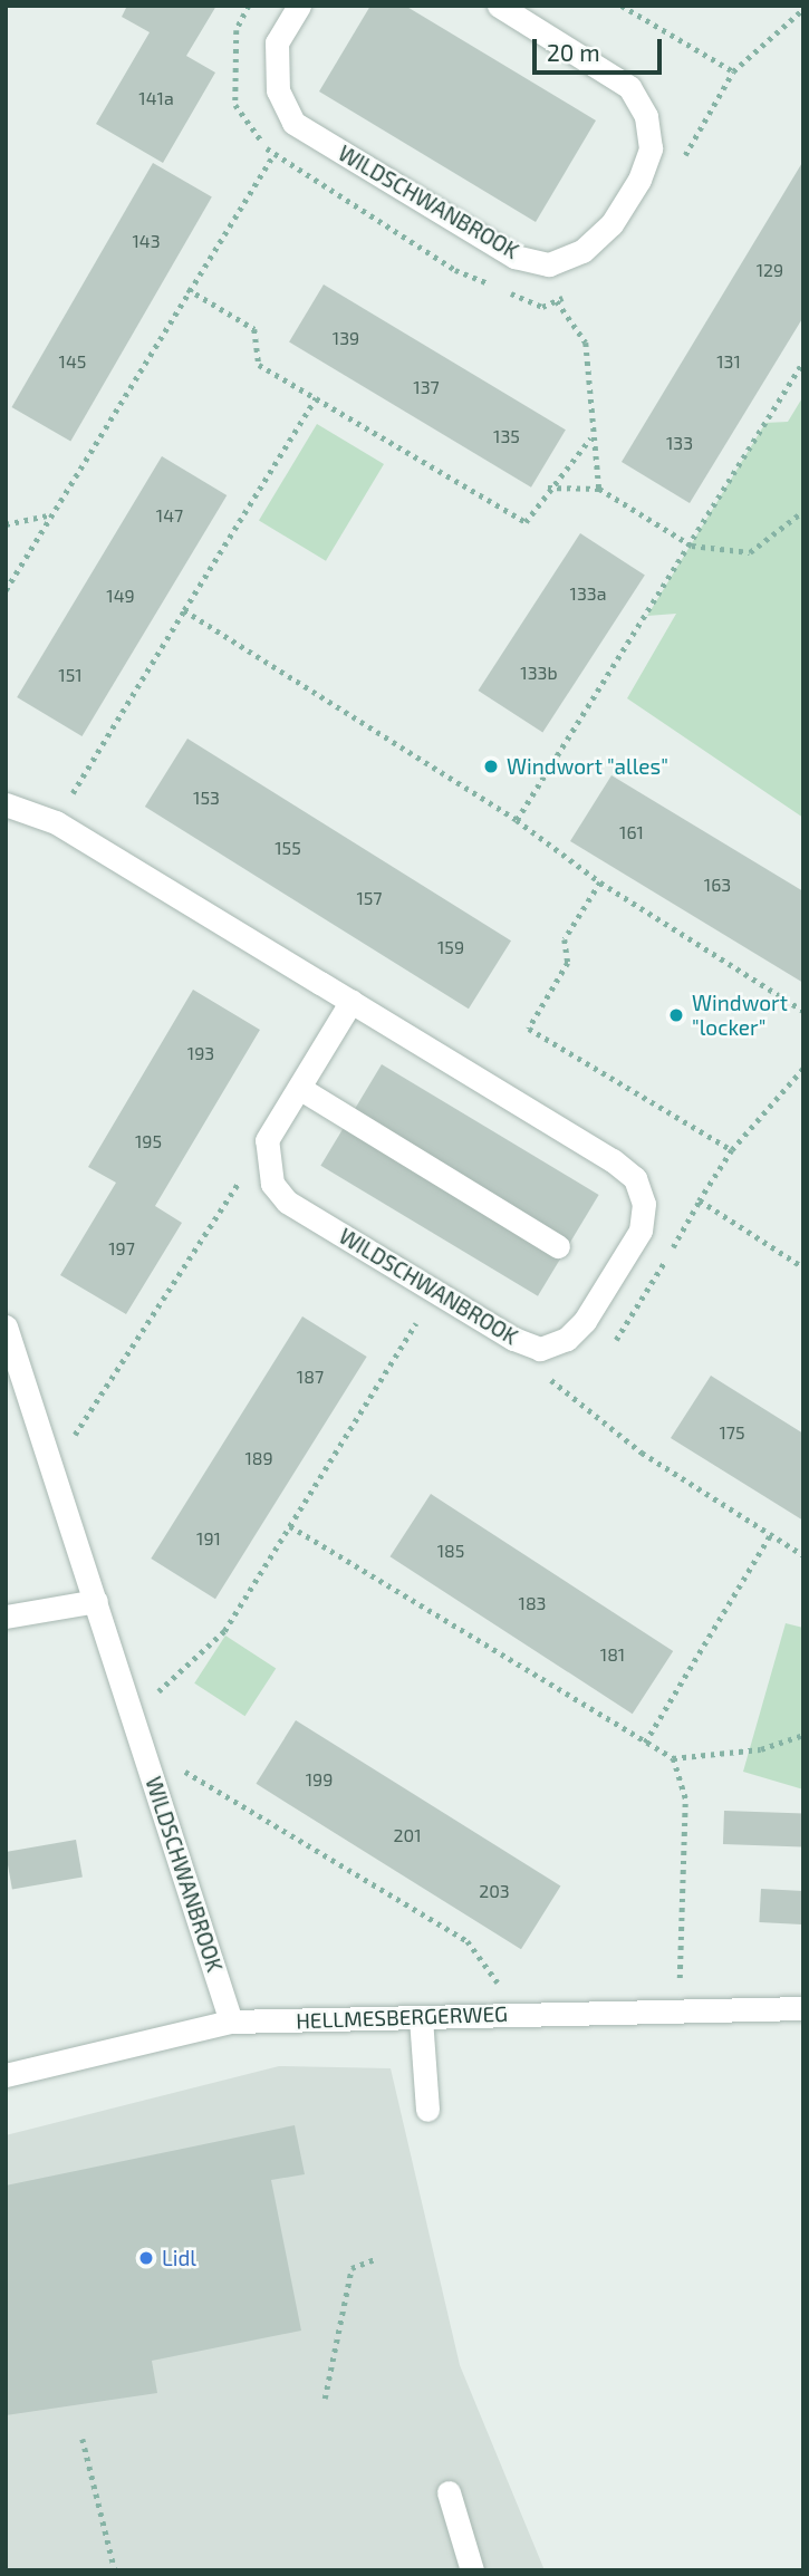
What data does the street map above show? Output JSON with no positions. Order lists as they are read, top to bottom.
{
  "streets": {
    "street": ["WILDSCHWANBROOK", "HELLMESBERGERWEG"]
  },
  "crossings": [
    ["WILDSCHWANBROOK", "HELLMESBERGERWEG"]
  ],
  "places": ["Windwort \"alles\"", "Windwort \"locker\"", "Lidl"],
  "house_numbers": [
    "141a",
    "143",
    "129",
    "139",
    "145",
    "131",
    "137",
    "135",
    "133",
    "147",
    "133a",
    "149",
    "133b",
    "151",
    "153",
    "161",
    "155",
    "163",
    "157",
    "159",
    "193",
    "195",
    "197",
    "187",
    "175",
    "189",
    "191",
    "185",
    "183",
    "181",
    "199",
    "201",
    "203"
  ],
  "scale_bar": "20 m"
}
